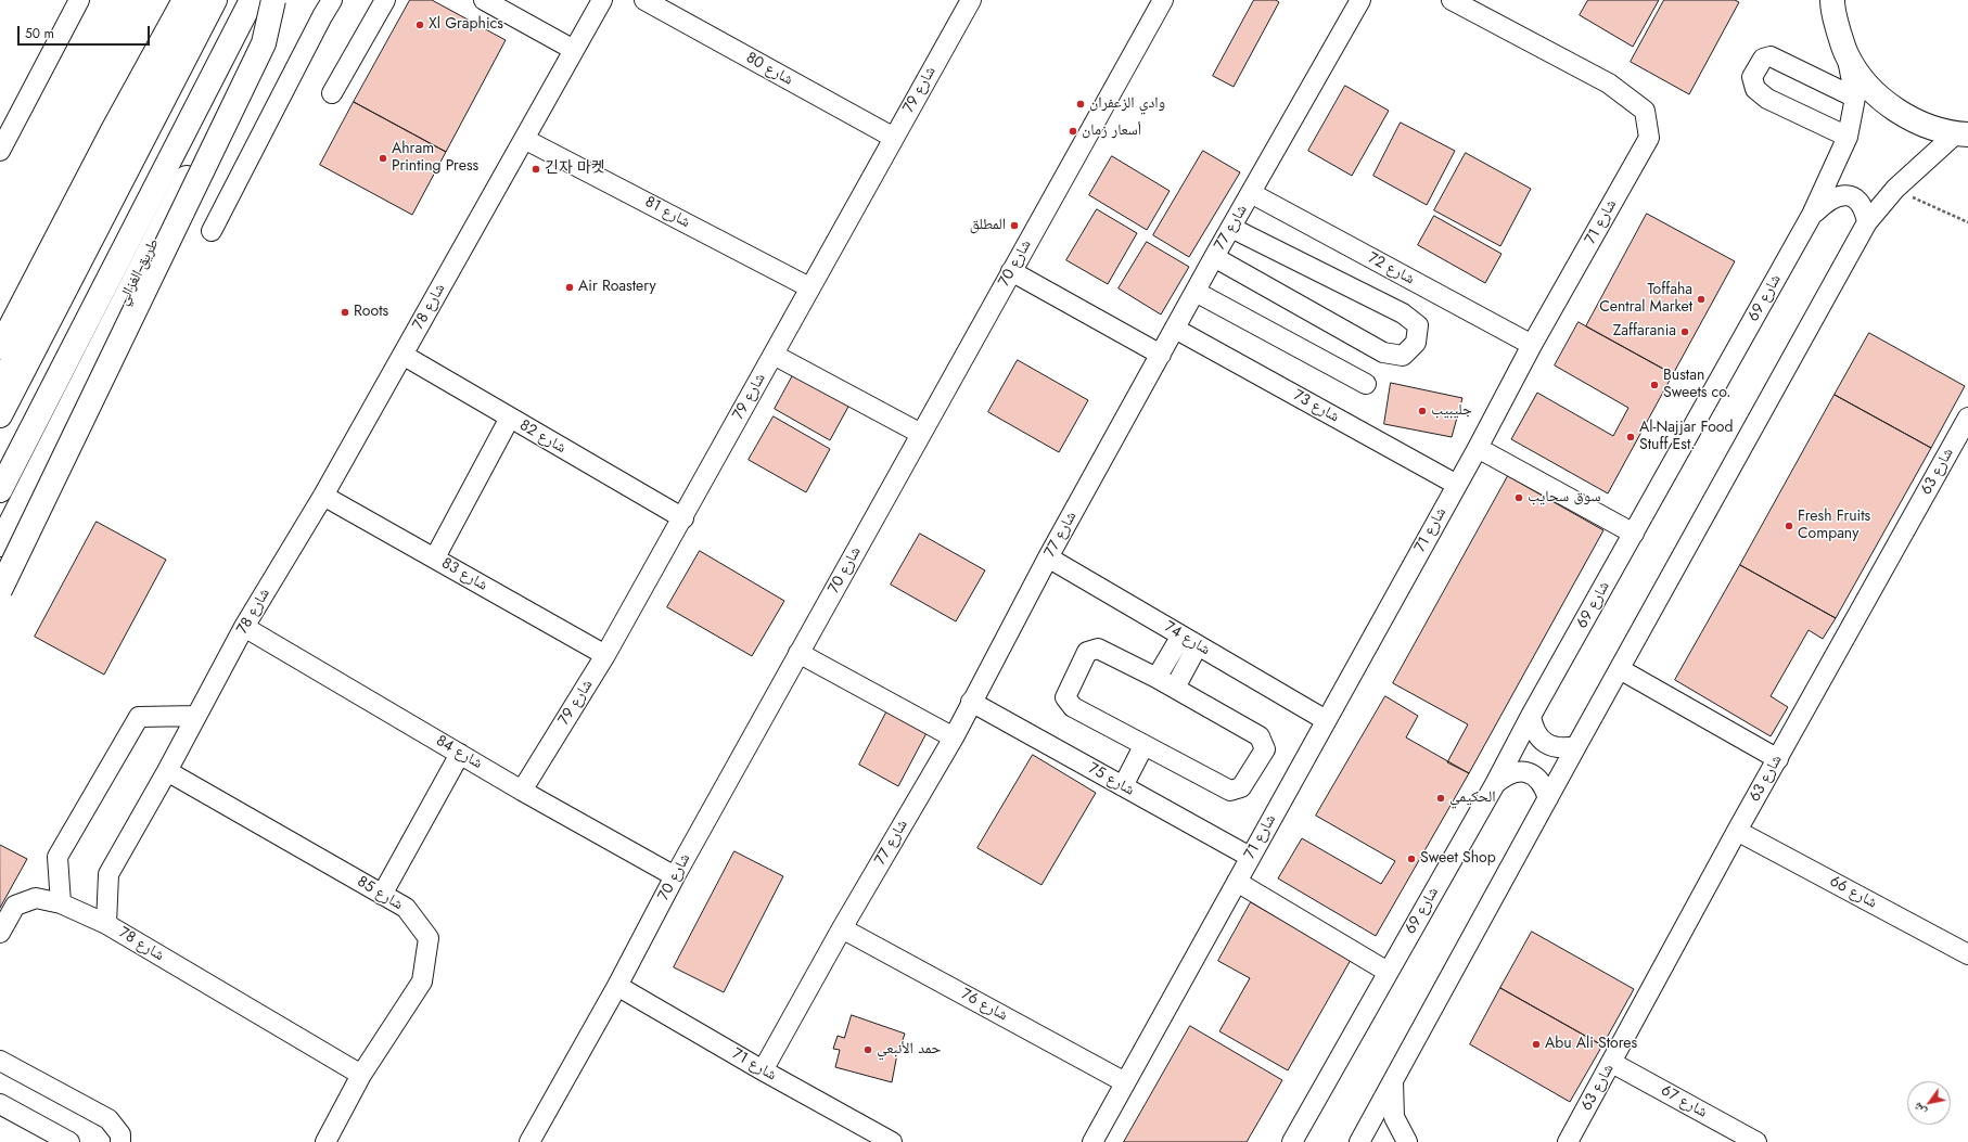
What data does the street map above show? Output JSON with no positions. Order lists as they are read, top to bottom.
{
  "streets": {
    "main road": ["طريق الغزالي"],
    "street": [
      "شارع 80",
      "شارع 79",
      "شارع 81",
      "شارع 71",
      "شارع 77",
      "شارع 70",
      "شارع 72",
      "شارع 69",
      "شارع 78",
      "شارع 73",
      "شارع 82",
      "شارع 63",
      "شارع 83",
      "شارع 74",
      "شارع 84",
      "شارع 75",
      "شارع 66",
      "شارع 85",
      "شارع 76",
      "شارع 67"
    ]
  },
  "crossings": [
    ["شارع 80", "شارع 79"],
    ["شارع 79", "شارع 81"],
    ["شارع 79", "شارع 82"],
    ["شارع 79", "شارع 83"],
    ["شارع 79", "شارع 84"],
    ["شارع 81", "شارع 78"],
    ["شارع 71", "شارع 77"],
    ["شارع 71", "شارع 70"],
    ["شارع 71", "شارع 72"],
    ["شارع 71", "شارع 73"],
    ["شارع 71", "شارع 74"],
    ["شارع 71", "شارع 75"],
    ["شارع 71", "شارع 76"],
    ["شارع 77", "شارع 72"],
    ["شارع 77", "شارع 73"],
    ["شارع 77", "شارع 74"],
    ["شارع 77", "شارع 75"],
    ["شارع 77", "شارع 76"],
    ["شارع 70", "شارع 84"],
    ["شارع 78", "شارع 82"],
    ["شارع 78", "شارع 83"],
    ["شارع 78", "شارع 84"],
    ["شارع 78", "شارع 85"],
    ["شارع 63", "شارع 66"],
    ["شارع 63", "شارع 67"]
  ],
  "places": [
    "Xl Graphics",
    "وادي الزعفران",
    "أسعار زمان",
    "Ahram Printing Press",
    "긴자 마켓",
    "المطلق",
    "Air Roastery",
    "Toffaha Central Market",
    "Roots",
    "Zaffarania",
    "Bustan Sweets co.",
    "جليبيب",
    "Al-Najjar Food Stuff Est.",
    "سوق سحايب",
    "Fresh Fruits Company",
    "الحكيمي",
    "Sweet Shop",
    "Abu Ali Stores",
    "حمد الأنبعي"
  ],
  "scale_bar": "50 m",
  "north": "bottom left"
}
